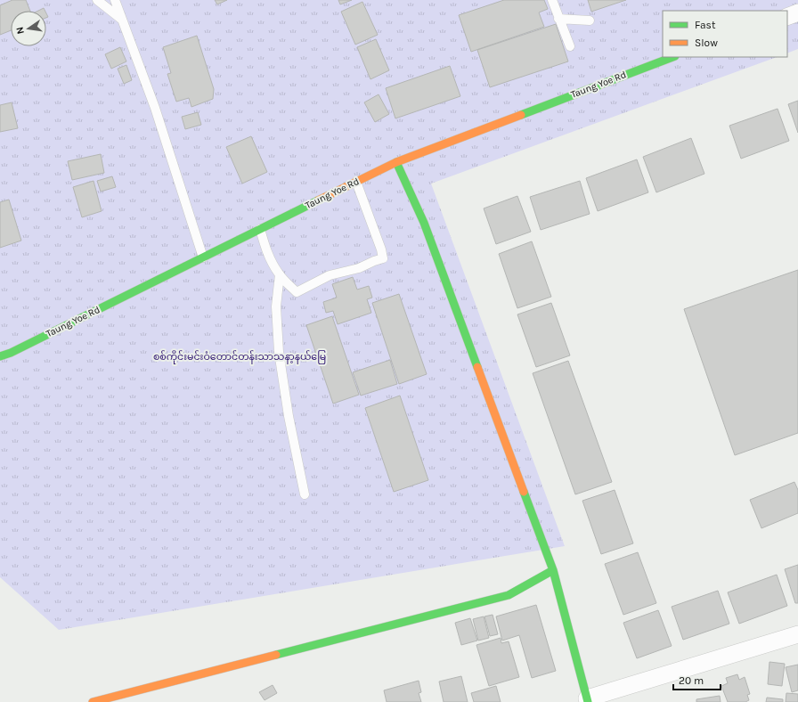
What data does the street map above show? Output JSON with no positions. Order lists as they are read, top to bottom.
{
  "streets": {
    "street": ["Taung Yoe Rd"]
  },
  "parks": ["စစ်ကိုင်းမင်းဝံတောင်တန်းသာသနာ့နယ်မြေ"],
  "legend": ["Fast", "Slow"],
  "scale_bar": "20 m",
  "north": "left"
}
